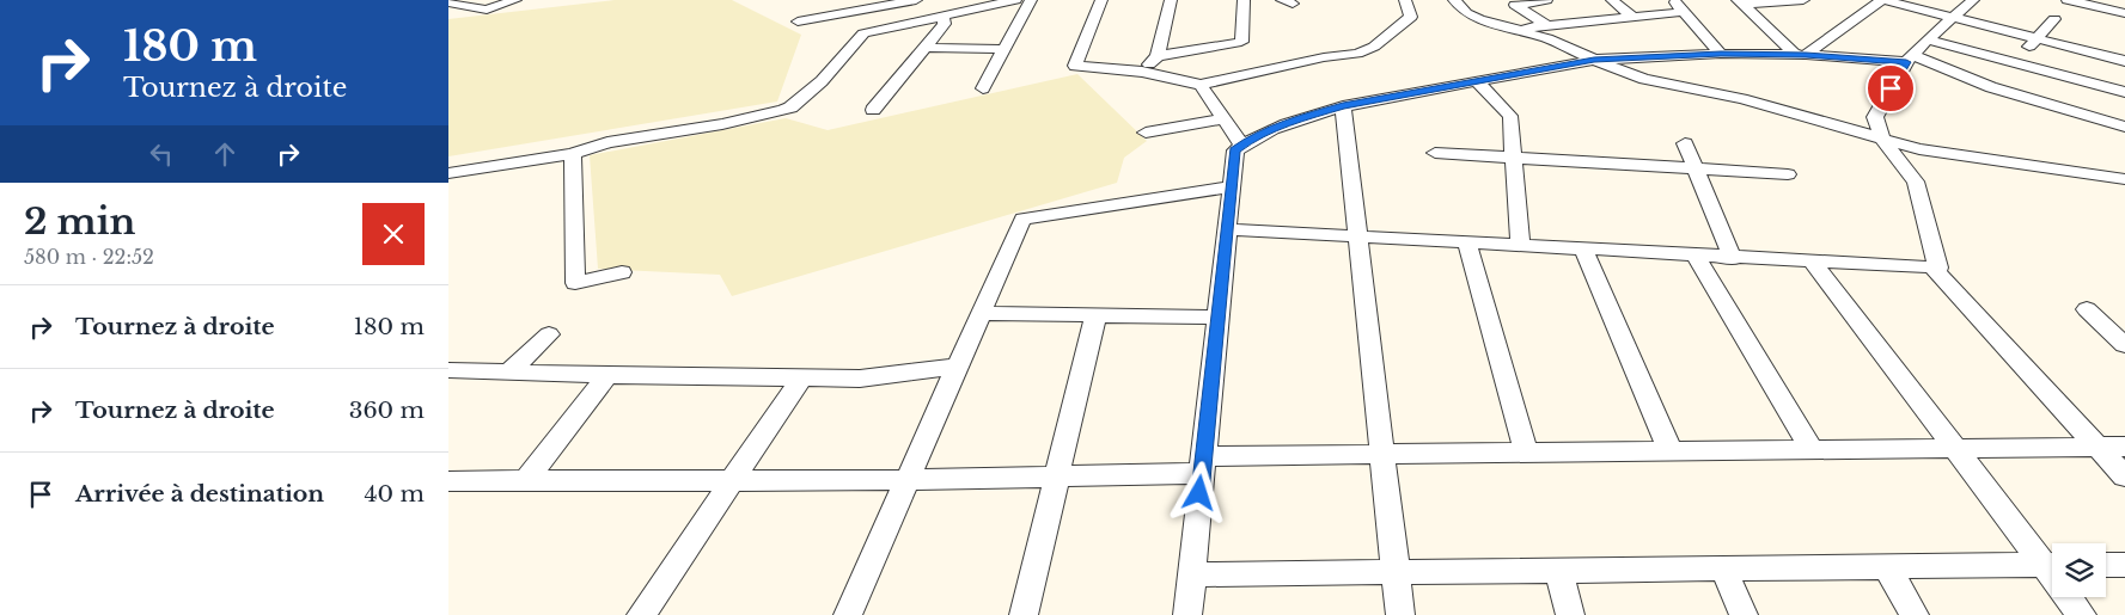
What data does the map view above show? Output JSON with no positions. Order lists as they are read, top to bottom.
{
  "page": {
    "turn": ["180 m", "Tournez à droite"],
    "heading": ["2 min", "580 m · 22:52"],
    "list": [
      {
        "name": "Tournez à droite",
        "value": "180 m"
      },
      {
        "name": "Tournez à droite",
        "value": "360 m"
      },
      {
        "name": "Arrivée à destination",
        "value": "40 m"
      }
    ]
  }
}
